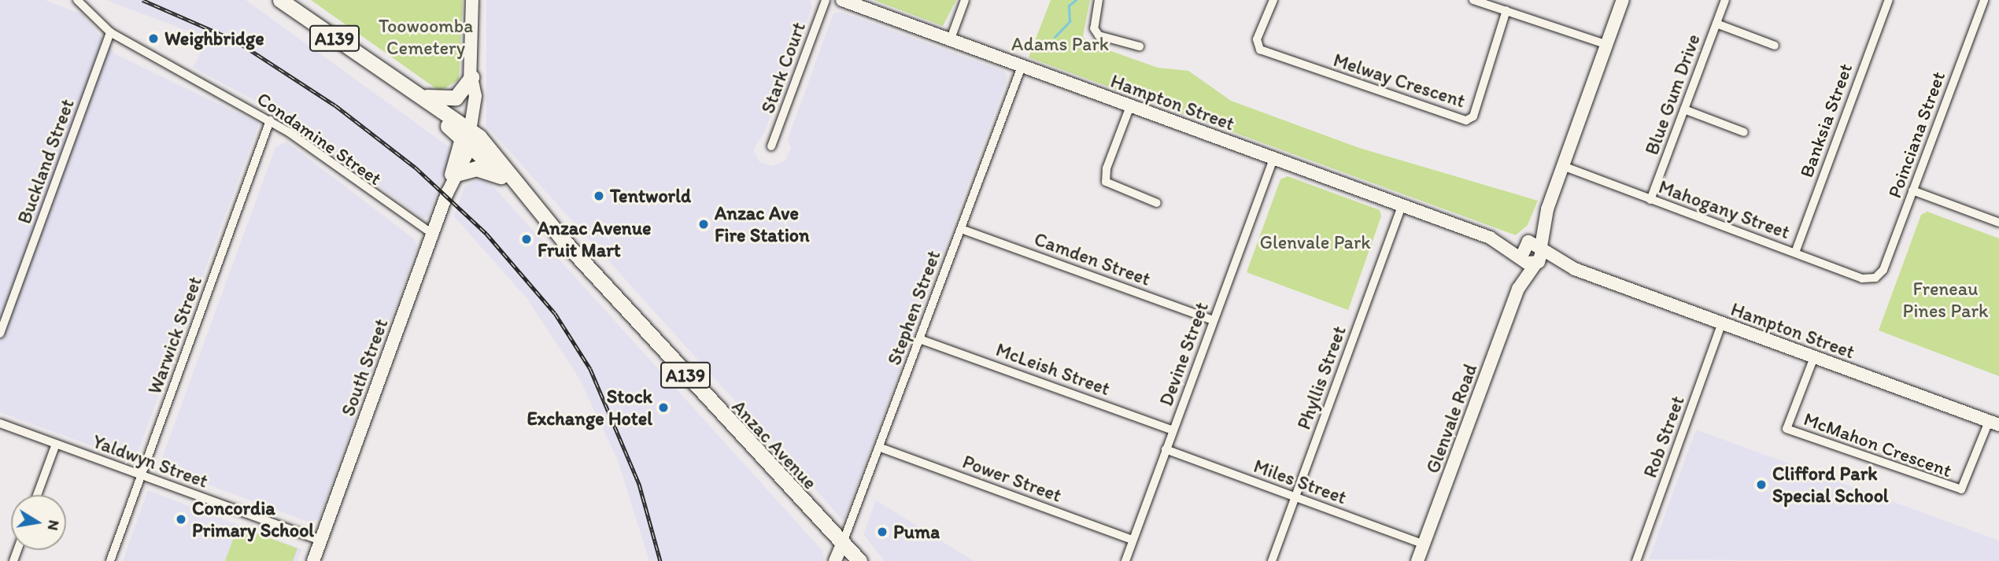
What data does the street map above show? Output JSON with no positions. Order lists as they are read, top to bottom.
{
  "streets": {
    "highway": ["A139", "Anzac Avenue"],
    "street": [
      "Stark Court",
      "Melway Crescent",
      "Blue Gum Drive",
      "Hampton Street",
      "Banksia Street",
      "Poinciana Street",
      "Condamine Street",
      "Buckland Street",
      "Mahogany Street",
      "Camden Street",
      "Stephen Street",
      "Warwick Street",
      "Devine Street",
      "South Street",
      "McLeish Street",
      "Phyllis Street",
      "Glenvale Road",
      "Rob Street",
      "McMahon Crescent",
      "Yaldwyn Street",
      "Power Street",
      "Miles Street"
    ]
  },
  "crossings": [
    ["Blue Gum Drive", "Mahogany Street"],
    ["Hampton Street", "Stephen Street"],
    ["Hampton Street", "Devine Street"],
    ["Hampton Street", "Phyllis Street"],
    ["Hampton Street", "Glenvale Road"],
    ["Hampton Street", "Rob Street"],
    ["Hampton Street", "McMahon Crescent"],
    ["Banksia Street", "Mahogany Street"],
    ["Poinciana Street", "Mahogany Street"],
    ["Condamine Street", "Buckland Street"],
    ["Condamine Street", "Warwick Street"],
    ["Condamine Street", "South Street"],
    ["Mahogany Street", "Glenvale Road"],
    ["Camden Street", "Stephen Street"],
    ["Camden Street", "Devine Street"],
    ["Stephen Street", "McLeish Street"],
    ["Stephen Street", "Anzac Avenue"],
    ["Stephen Street", "Power Street"],
    ["Warwick Street", "Yaldwyn Street"],
    ["Devine Street", "McLeish Street"],
    ["Devine Street", "Power Street"],
    ["Devine Street", "Miles Street"],
    ["South Street", "Anzac Avenue"],
    ["South Street", "Yaldwyn Street"],
    ["Phyllis Street", "Miles Street"],
    ["Glenvale Road", "Miles Street"]
  ],
  "parks": [
    "Toowoomba Cemetery",
    "Adams Park",
    "Glenvale Park",
    "Freneau Pines Park"
  ],
  "places": [
    "Weighbridge",
    "Tentworld",
    "Anzac Ave Fire Station",
    "Anzac Avenue Fruit Mart",
    "Stock Exchange Hotel",
    "Clifford Park Special School",
    "Concordia Primary School",
    "Puma"
  ],
  "north": "right"
}
